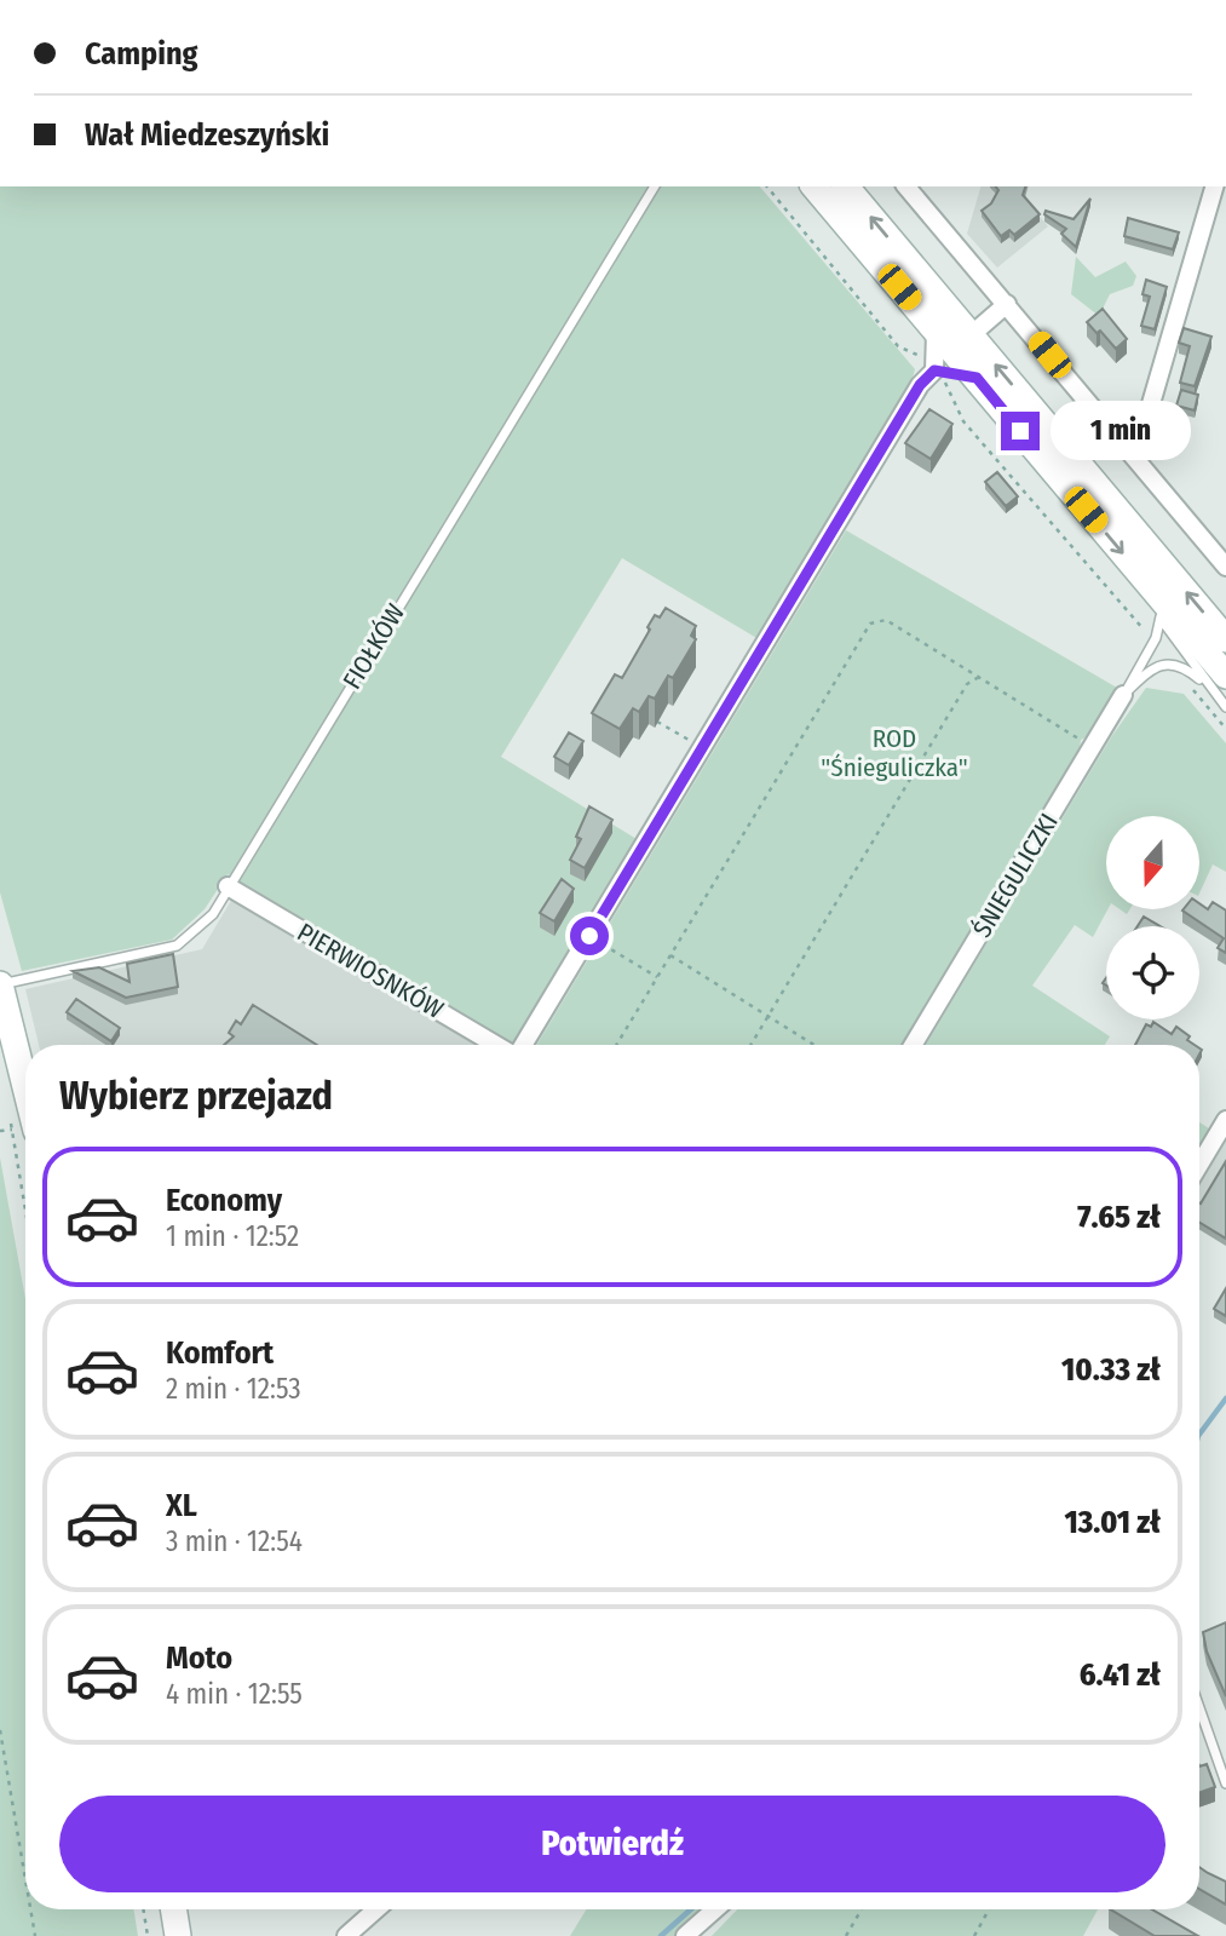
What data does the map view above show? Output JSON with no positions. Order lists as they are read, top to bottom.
{
  "streets": {
    "street": ["ŚNIEGULICZKI", "PIERWIOSNKÓW"],
    "lane": ["FIOŁKÓW"]
  },
  "crossings": [
    ["FIOŁKÓW", "PIERWIOSNKÓW"]
  ],
  "parks": ["ROD \"Śnieguliczka\""],
  "north": "bottom",
  "page": {
    "banner": ["Camping", "Wał Miedzeszyński"],
    "bubble": "1 min",
    "heading": "Wybierz przejazd",
    "list": [
      {
        "name": "Economy",
        "note": "1 min · 12:52",
        "value": "7.65 zł"
      },
      {
        "name": "Komfort",
        "note": "2 min · 12:53",
        "value": "10.33 zł"
      },
      {
        "name": "XL",
        "note": "3 min · 12:54",
        "value": "13.01 zł"
      },
      {
        "name": "Moto",
        "note": "4 min · 12:55",
        "value": "6.41 zł"
      }
    ],
    "buttons": "Potwierdź"
  }
}
